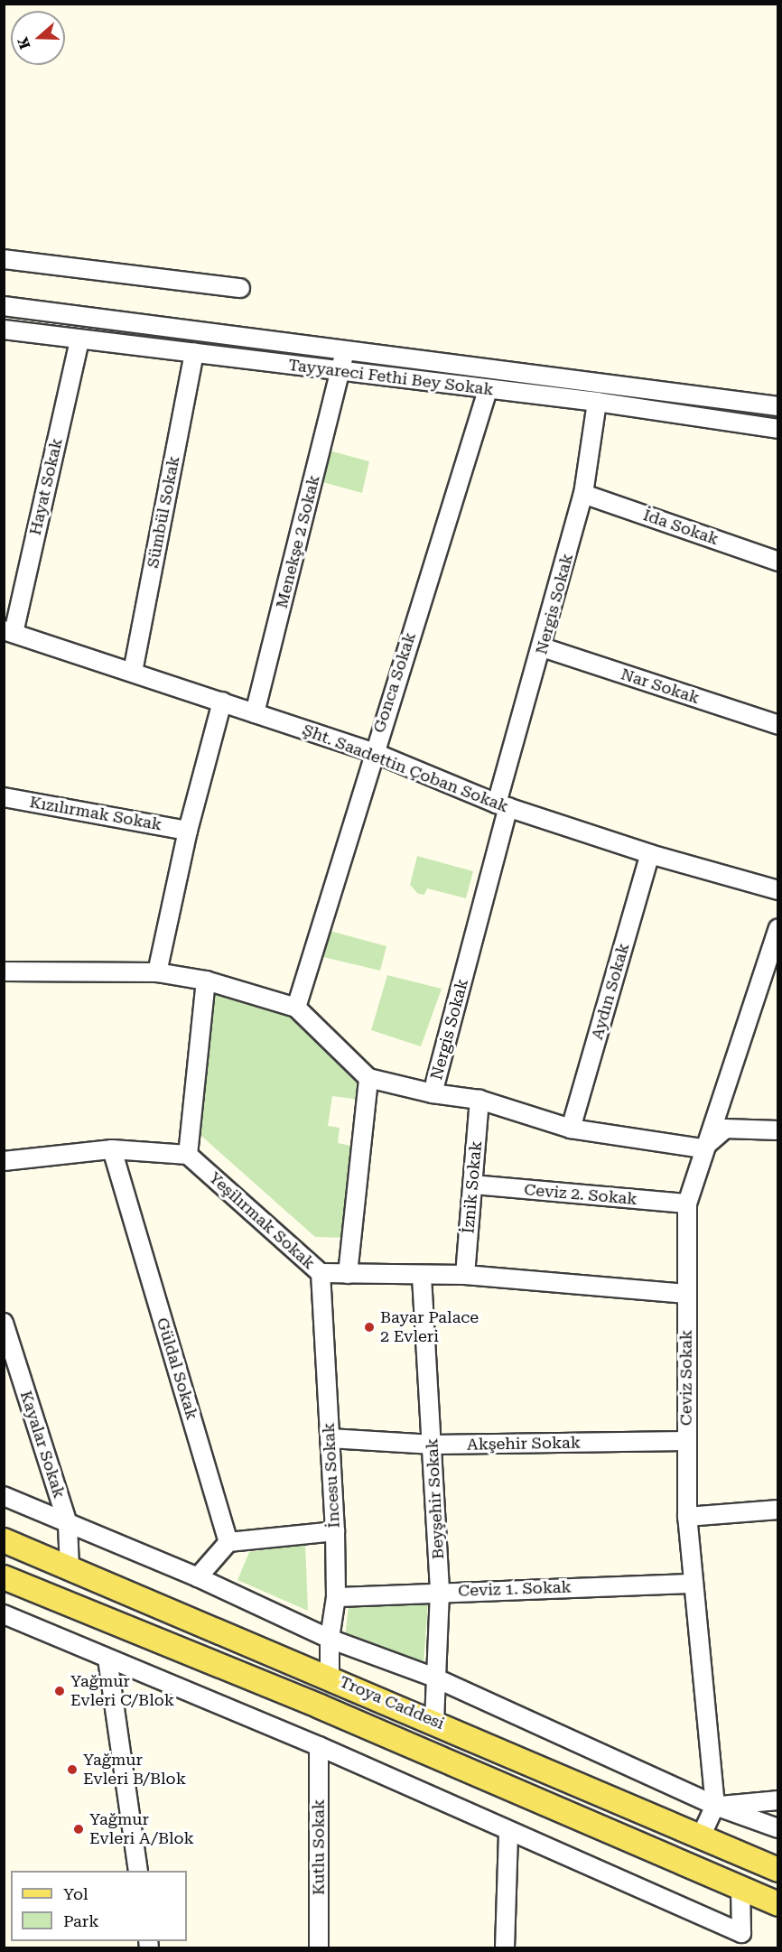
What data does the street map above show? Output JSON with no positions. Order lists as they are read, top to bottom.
{
  "streets": {
    "main road": ["Troya Caddesi"],
    "street": [
      "Tayyareci Fethi Bey Sokak",
      "Hayat Sokak",
      "Sümbül Sokak",
      "İda Sokak",
      "Menekşe 2 Sokak",
      "Nergis Sokak",
      "Gonca Sokak",
      "Nar Sokak",
      "Şht. Saadettin Çoban Sokak",
      "Kızılırmak Sokak",
      "Aydın Sokak",
      "İznik Sokak",
      "Ceviz 2. Sokak",
      "Yeşilırmak Sokak",
      "Güldal Sokak",
      "Ceviz Sokak",
      "Akşehir Sokak",
      "Kayalar Sokak",
      "İncesu Sokak",
      "Beyşehir Sokak",
      "Ceviz 1. Sokak",
      "Kutlu Sokak"
    ]
  },
  "crossings": [
    ["Tayyareci Fethi Bey Sokak", "Hayat Sokak"],
    ["Tayyareci Fethi Bey Sokak", "Sümbül Sokak"],
    ["Tayyareci Fethi Bey Sokak", "Menekşe 2 Sokak"],
    ["Tayyareci Fethi Bey Sokak", "Nergis Sokak"],
    ["Tayyareci Fethi Bey Sokak", "Gonca Sokak"],
    ["Hayat Sokak", "Şht. Saadettin Çoban Sokak"],
    ["Sümbül Sokak", "Şht. Saadettin Çoban Sokak"],
    ["İda Sokak", "Nergis Sokak"],
    ["Menekşe 2 Sokak", "Şht. Saadettin Çoban Sokak"],
    ["Nergis Sokak", "Nar Sokak"],
    ["Nergis Sokak", "Şht. Saadettin Çoban Sokak"],
    ["Gonca Sokak", "Şht. Saadettin Çoban Sokak"],
    ["Şht. Saadettin Çoban Sokak", "Aydın Sokak"],
    ["İznik Sokak", "Ceviz 2. Sokak"],
    ["İznik Sokak", "Yeşilırmak Sokak"],
    ["Ceviz 2. Sokak", "Ceviz Sokak"],
    ["Yeşilırmak Sokak", "Ceviz Sokak"],
    ["Yeşilırmak Sokak", "İncesu Sokak"],
    ["Yeşilırmak Sokak", "Beyşehir Sokak"],
    ["Ceviz Sokak", "Akşehir Sokak"],
    ["Ceviz Sokak", "Ceviz 1. Sokak"],
    ["Akşehir Sokak", "İncesu Sokak"],
    ["Akşehir Sokak", "Beyşehir Sokak"],
    ["Kayalar Sokak", "Troya Caddesi"],
    ["İncesu Sokak", "Ceviz 1. Sokak"],
    ["İncesu Sokak", "Troya Caddesi"],
    ["Beyşehir Sokak", "Ceviz 1. Sokak"],
    ["Beyşehir Sokak", "Troya Caddesi"]
  ],
  "places": [
    "Bayar Palace 2 Evleri",
    "Yağmur Evleri C/Blok",
    "Yağmur Evleri B/Blok",
    "Yağmur Evleri A/Blok"
  ],
  "legend": ["Yol", "Park"],
  "north": "left"
}
